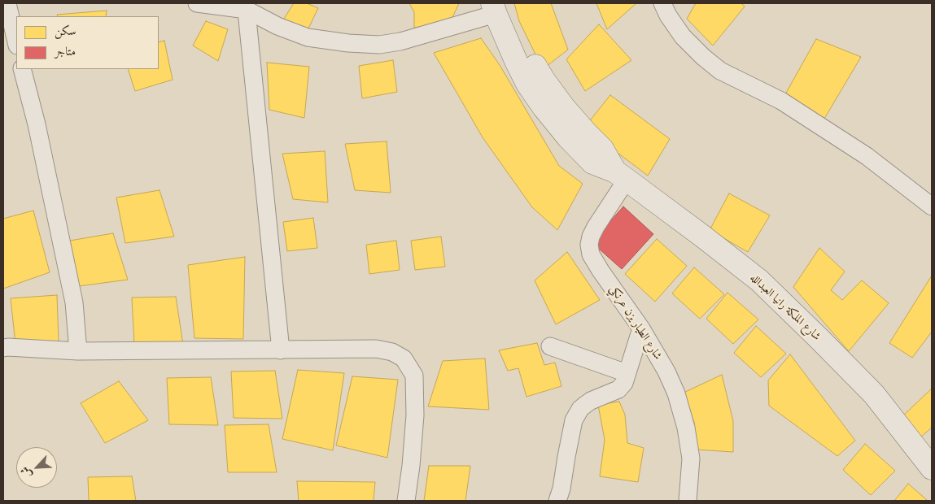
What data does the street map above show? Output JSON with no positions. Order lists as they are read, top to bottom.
{
  "streets": {
    "main road": ["شارع الملكة رانيا العبدالله"],
    "street": ["شارع الطيار يزن عرنكي"]
  },
  "crossings": [
    ["شارع الملكة رانيا العبدالله", "شارع الطيار يزن عرنكي"]
  ],
  "legend": ["سكن", "متاجر"],
  "north": "bottom left"
}
